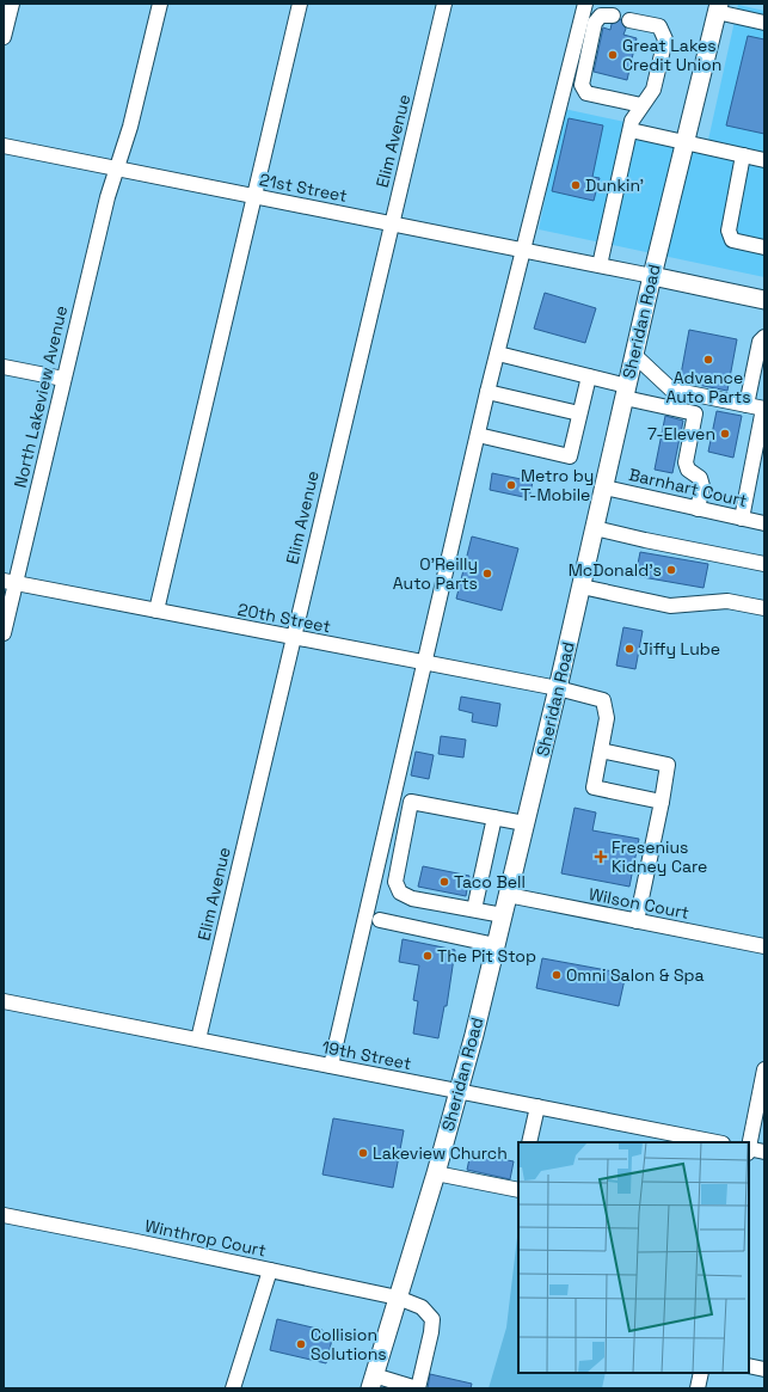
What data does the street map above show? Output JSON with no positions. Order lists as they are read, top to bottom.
{
  "streets": {
    "main road": ["Sheridan Road"],
    "street": [
      "Elim Avenue",
      "21st Street",
      "North Lakeview Avenue",
      "Barnhart Court",
      "20th Street",
      "Wilson Court",
      "19th Street",
      "Winthrop Court"
    ]
  },
  "crossings": [
    ["Elim Avenue", "21st Street"],
    ["Elim Avenue", "20th Street"],
    ["Elim Avenue", "19th Street"],
    ["21st Street", "Sheridan Road"],
    ["21st Street", "North Lakeview Avenue"],
    ["Sheridan Road", "Barnhart Court"],
    ["Sheridan Road", "20th Street"],
    ["Sheridan Road", "Wilson Court"],
    ["Sheridan Road", "19th Street"],
    ["Sheridan Road", "Winthrop Court"],
    ["North Lakeview Avenue", "20th Street"]
  ],
  "places": {
    "other": [
      "Great Lakes Credit Union",
      "Dunkin'",
      "Advance Auto Parts",
      "7-Eleven",
      "Metro by T-Mobile",
      "McDonald's",
      "O'Reilly Auto Parts",
      "Jiffy Lube",
      "Taco Bell",
      "The Pit Stop",
      "Omni Salon & Spa",
      "Lakeview Church",
      "Collision Solutions"
    ],
    "health": ["Fresenius Kidney Care"]
  }
}
